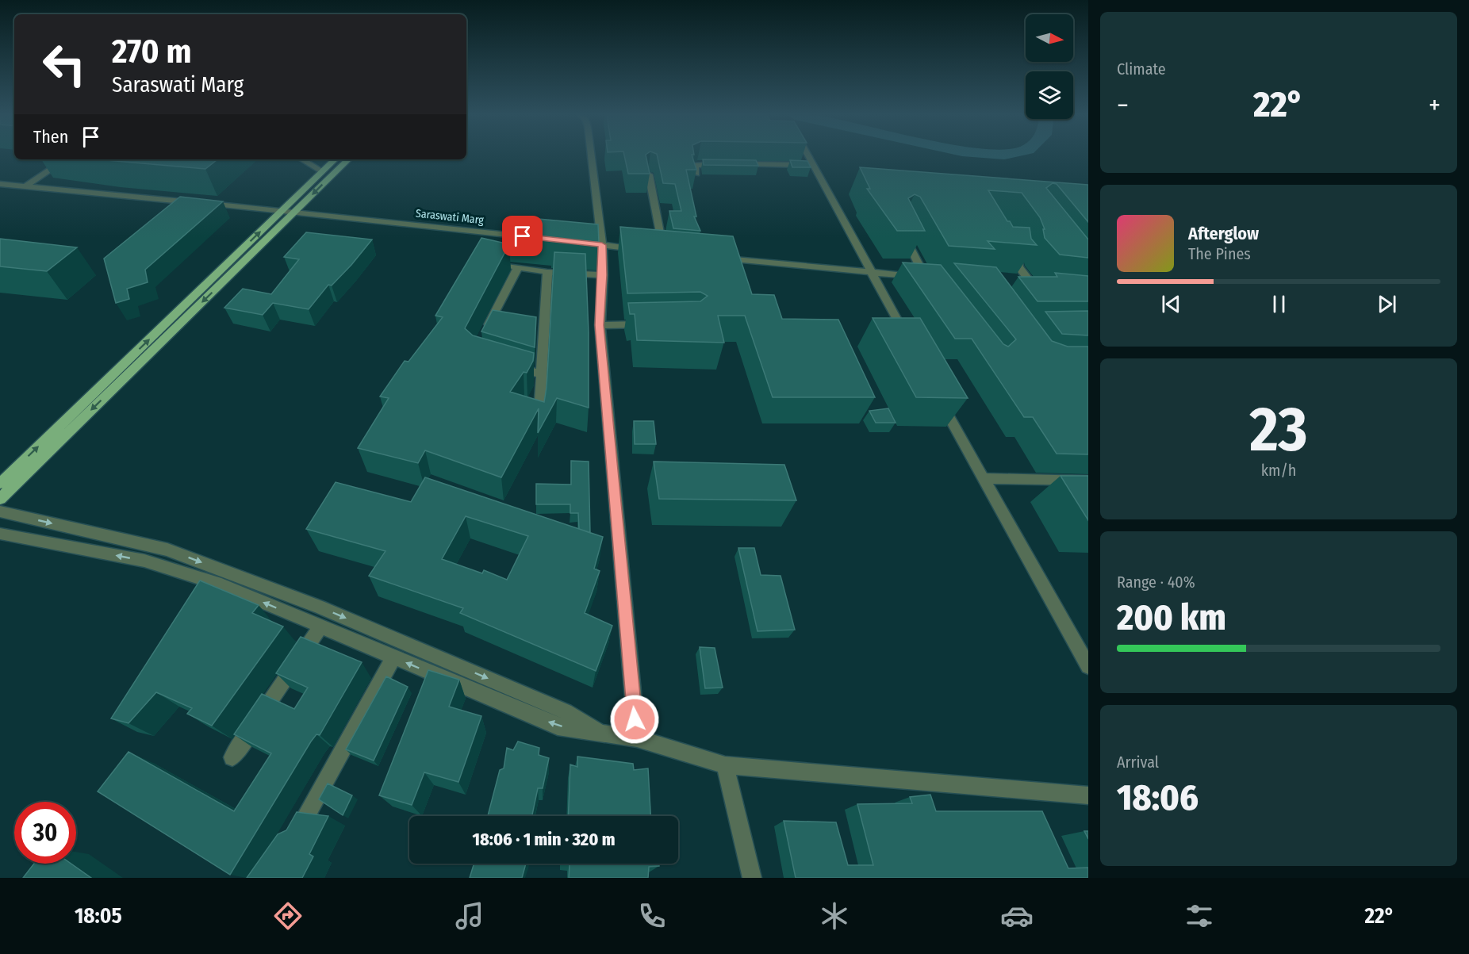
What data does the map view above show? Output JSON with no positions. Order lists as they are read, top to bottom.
{
  "streets": {
    "street": ["Saraswati Marg"]
  },
  "north": "right",
  "page": {
    "tile": [
      "Climate",
      ["23", "km/h"],
      ["Range · 40%", "200 km"],
      ["Arrival", "18:06"]
    ],
    "turn": ["270 m", "Saraswati Marg"],
    "heat": ["−", "22°", "+"],
    "then": "Then",
    "song": ["Afterglow", "The Pines"],
    "limit": "30",
    "trip": "18:06 · 1 min · 320 m",
    "tabs": ["18:05", "22°"]
  }
}
